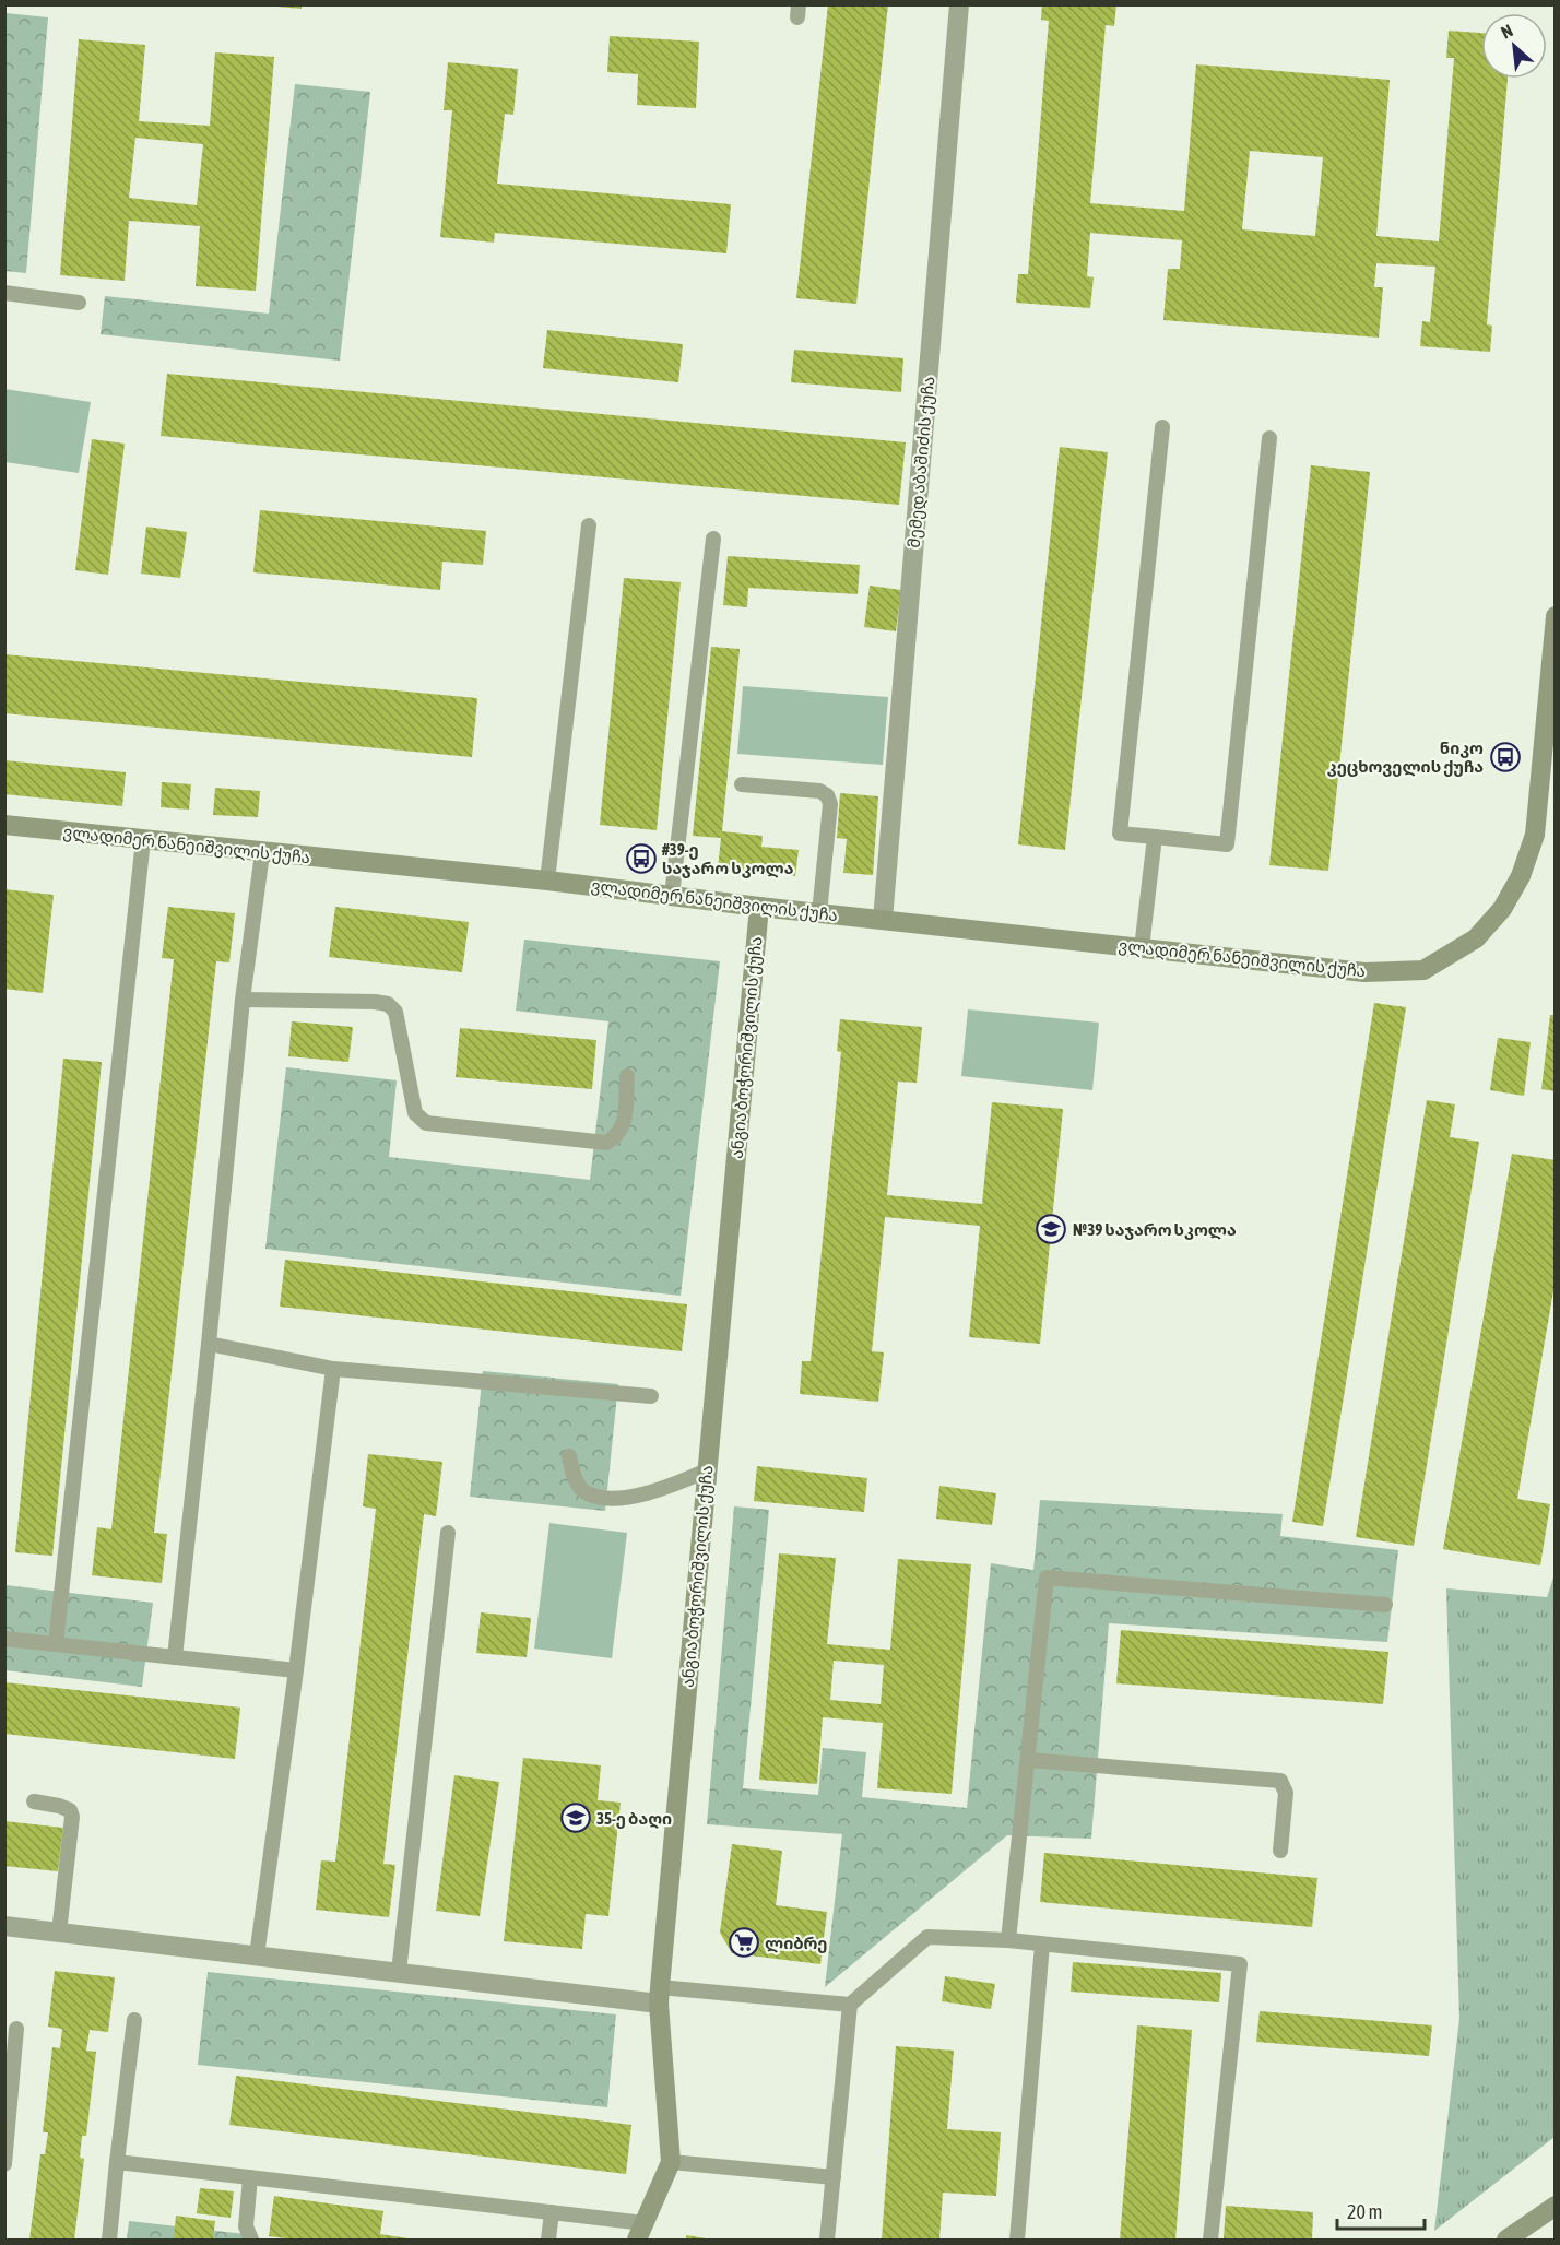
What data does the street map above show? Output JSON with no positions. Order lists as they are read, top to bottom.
{
  "streets": {
    "street": ["მემედ აბაშიძის ქუჩა", "ვლადიმერ ნანეიშვილის ქუჩა", "ანგია ბოჭორიშვილის ქუჩა"]
  },
  "crossings": [
    ["მემედ აბაშიძის ქუჩა", "ვლადიმერ ნანეიშვილის ქუჩა"],
    ["ვლადიმერ ნანეიშვილის ქუჩა", "ანგია ბოჭორიშვილის ქუჩა"]
  ],
  "places": {
    "bus stop": ["ნიკო კეცხოველის ქუჩა", "#39-ე საჯარო სკოლა"],
    "school or university": ["№39 საჯარო სკოლა", "35-ე ბაღი"],
    "supermarket": ["ლიბრე"]
  },
  "scale_bar": "20 m",
  "north": "top left"
}
